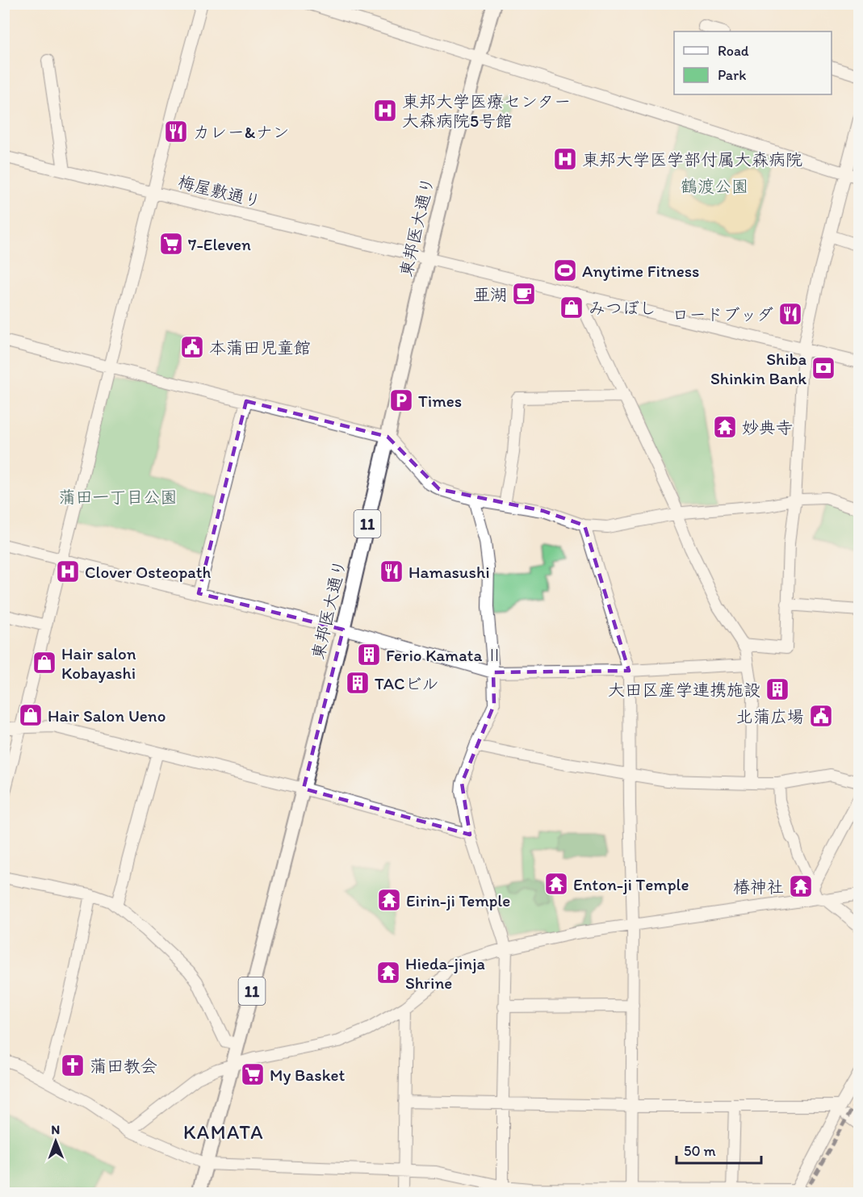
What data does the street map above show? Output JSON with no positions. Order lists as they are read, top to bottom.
{
  "streets": {
    "main road": ["東邦医大通り", "11"],
    "street": ["梅屋敷通り"]
  },
  "crossings": [
    ["梅屋敷通り", "東邦医大通り"]
  ],
  "districts": ["KAMATA"],
  "parks": ["鶴渡公園", "蒲田一丁目公園"],
  "places": {
    "hospital": ["東邦大学医療センター 大森病院5号館", "東邦大学医学部付属大森病院", "Clover Osteopath"],
    "restaurant": ["カレー&ナン", "ロードブッダ", "Hamasushi"],
    "supermarket": ["7-Eleven", "My Basket"],
    "sports": ["Anytime Fitness"],
    "cafe": ["亜湖"],
    "shop": ["みつぼし", "Hair salon Kobayashi", "Hair Salon Ueno"],
    "public building": ["本蒲田児童館", "北蒲広場"],
    "bank": ["Shiba Shinkin Bank"],
    "parking": ["Times"],
    "temple": [
      "妙典寺",
      "Enton-ji Temple",
      "椿神社",
      "Eirin-ji Temple",
      "Hieda-jinja Shrine"
    ],
    "building": ["Ferio Kamata Ⅱ", "TACビル", "大田区産学連携施設"],
    "church": ["蒲田教会"]
  },
  "legend": ["Road", "Park"],
  "scale_bar": "50 m",
  "north": "top"
}
